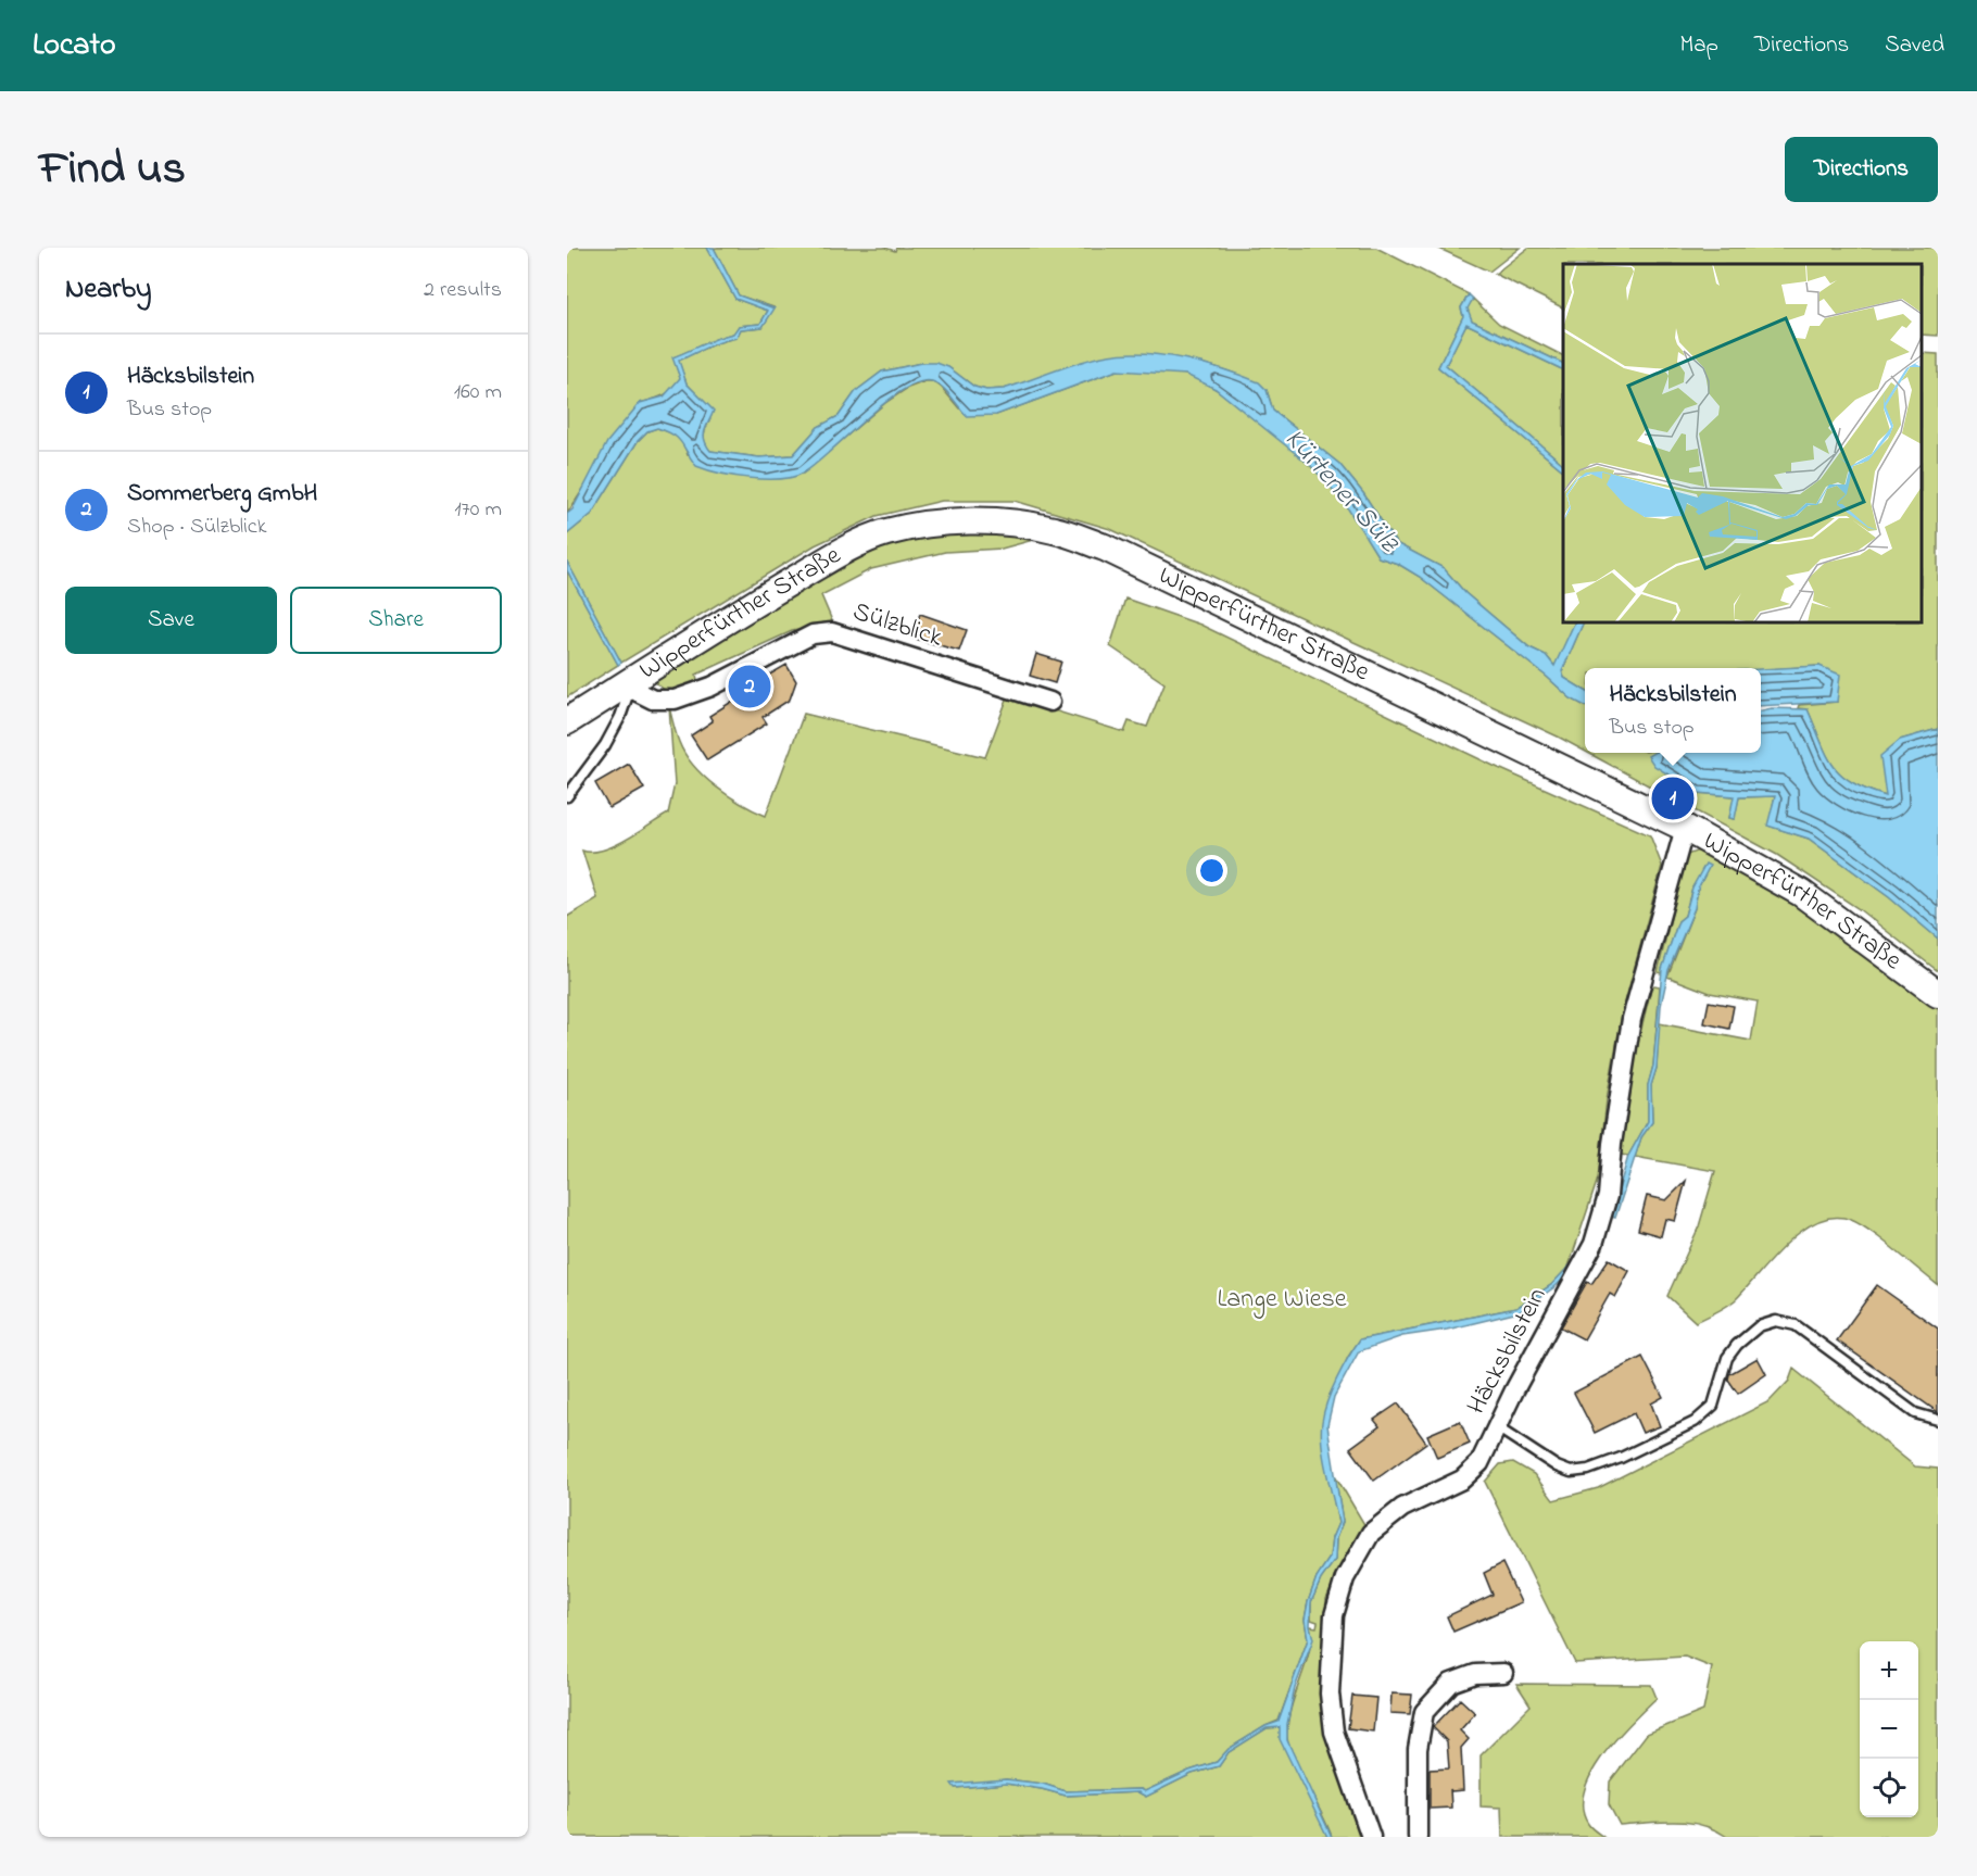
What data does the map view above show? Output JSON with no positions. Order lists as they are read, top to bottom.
{
  "streets": {
    "main road": ["Wipperfürther Straße"],
    "street": ["Sülzblick", "Häcksbilstein"]
  },
  "crossings": [
    ["Wipperfürther Straße", "Sülzblick"],
    ["Wipperfürther Straße", "Häcksbilstein"]
  ],
  "water": ["Kürtener Sülz"],
  "parks": ["Lange Wiese"],
  "page": {
    "header": "Locato",
    "nav": ["Map", "Directions", "Saved"],
    "title": "Find us",
    "buttons": [
      "Directions",
      ["Save", "Share"]
    ],
    "heading": ["Nearby", "2 results"],
    "list": [
      {
        "mark": "1",
        "name": "Häcksbilstein",
        "note": "Bus stop",
        "value": "160 m"
      },
      {
        "mark": "2",
        "name": "Sommerberg GmbH",
        "note": "Shop · Sülzblick",
        "value": "170 m"
      }
    ],
    "pins": ["2", "1"],
    "popup": ["Häcksbilstein", "Bus stop"],
    "map_buttons": ["+", "−"]
  }
}
